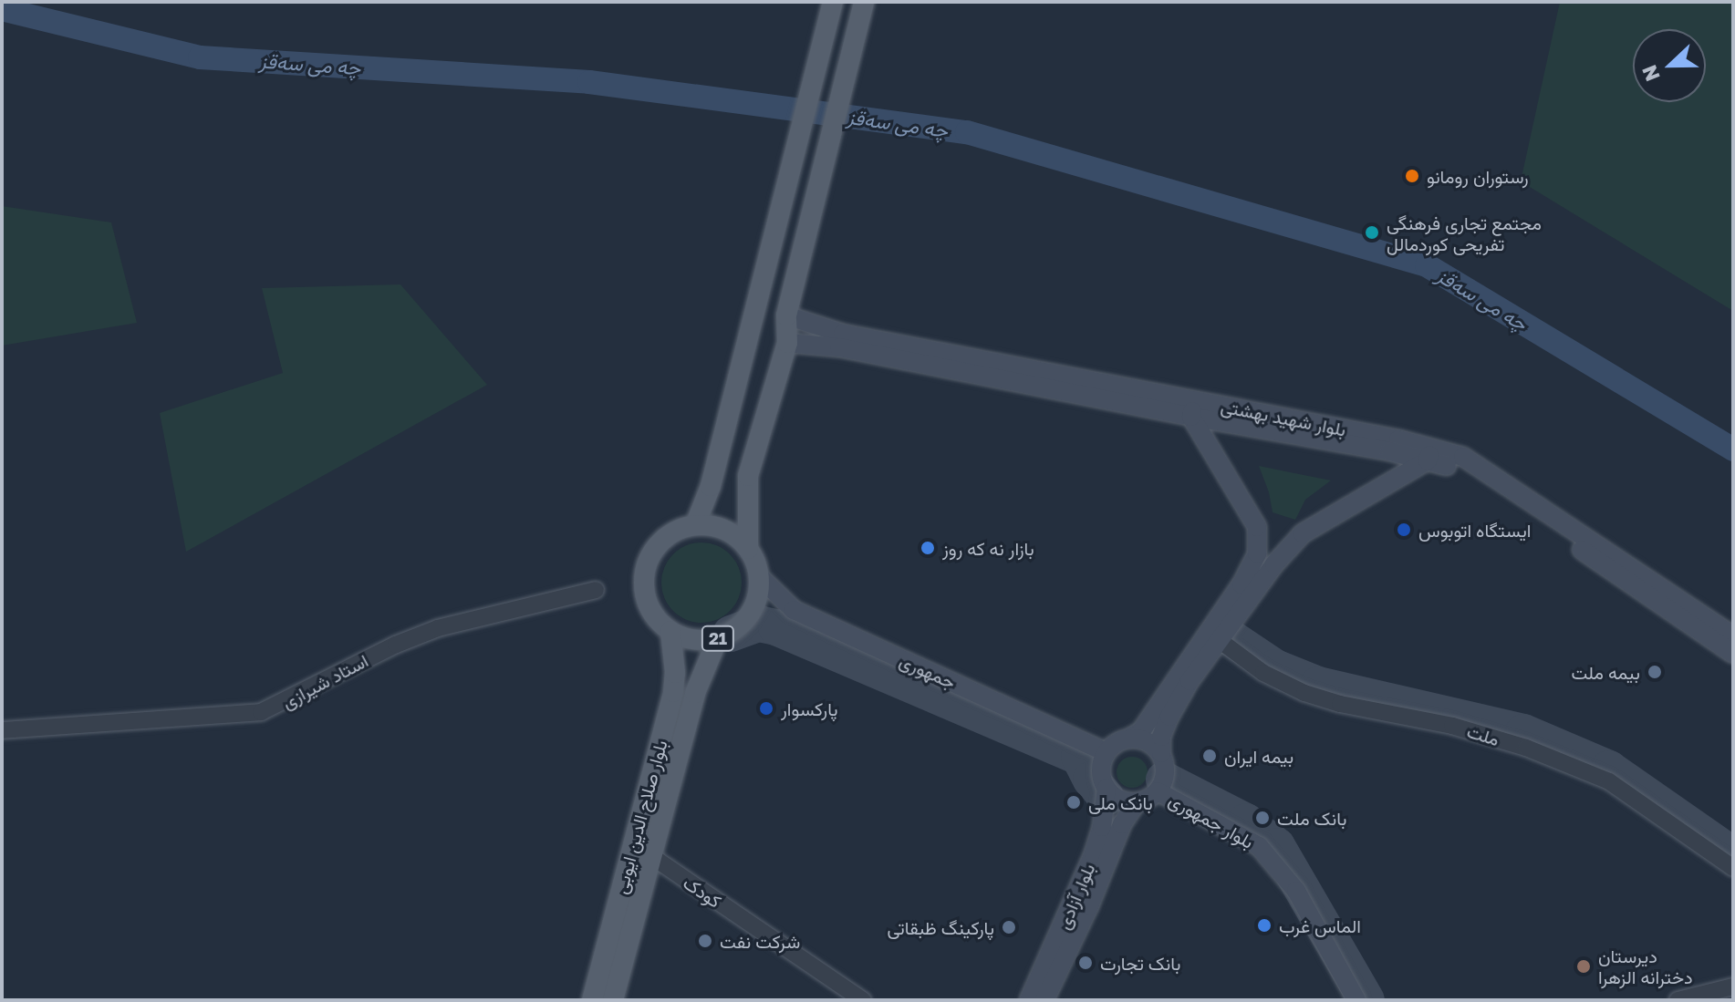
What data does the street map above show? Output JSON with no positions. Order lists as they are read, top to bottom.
{
  "streets": {
    "main road": [
      "بلوار شهید بهشتی",
      "21",
      "جمهوری",
      "بلوار صلاح الدین ایوبی",
      "بلوار جمهوری",
      "بلوار آزادی"
    ],
    "street": ["استاد شیرازی", "ملت", "کودک"]
  },
  "crossings": [
    ["21", "جمهوری"],
    ["21", "بلوار صلاح الدین ایوبی"],
    ["جمهوری", "بلوار صلاح الدین ایوبی"],
    ["جمهوری", "بلوار جمهوری"],
    ["جمهوری", "بلوار آزادی"],
    ["بلوار صلاح الدین ایوبی", "کودک"],
    ["بلوار جمهوری", "بلوار آزادی"]
  ],
  "water": ["چە می سەقز"],
  "places": [
    "رستوران رومانو",
    "مجتمع تجاری فرهنگی تفریحی کوردمالل",
    "ایستگاه اتوبوس",
    "بازار نه که روز",
    "بیمه ملت",
    "پارکسوار",
    "بیمه ایران",
    "بانک ملی",
    "بانک ملت",
    "الماس غرب",
    "پارکینگ ظبقاتی",
    "شرکت نفت",
    "بانک تجارت",
    "دیرستان دخترانه الزهرا"
  ],
  "north": "left"
}
